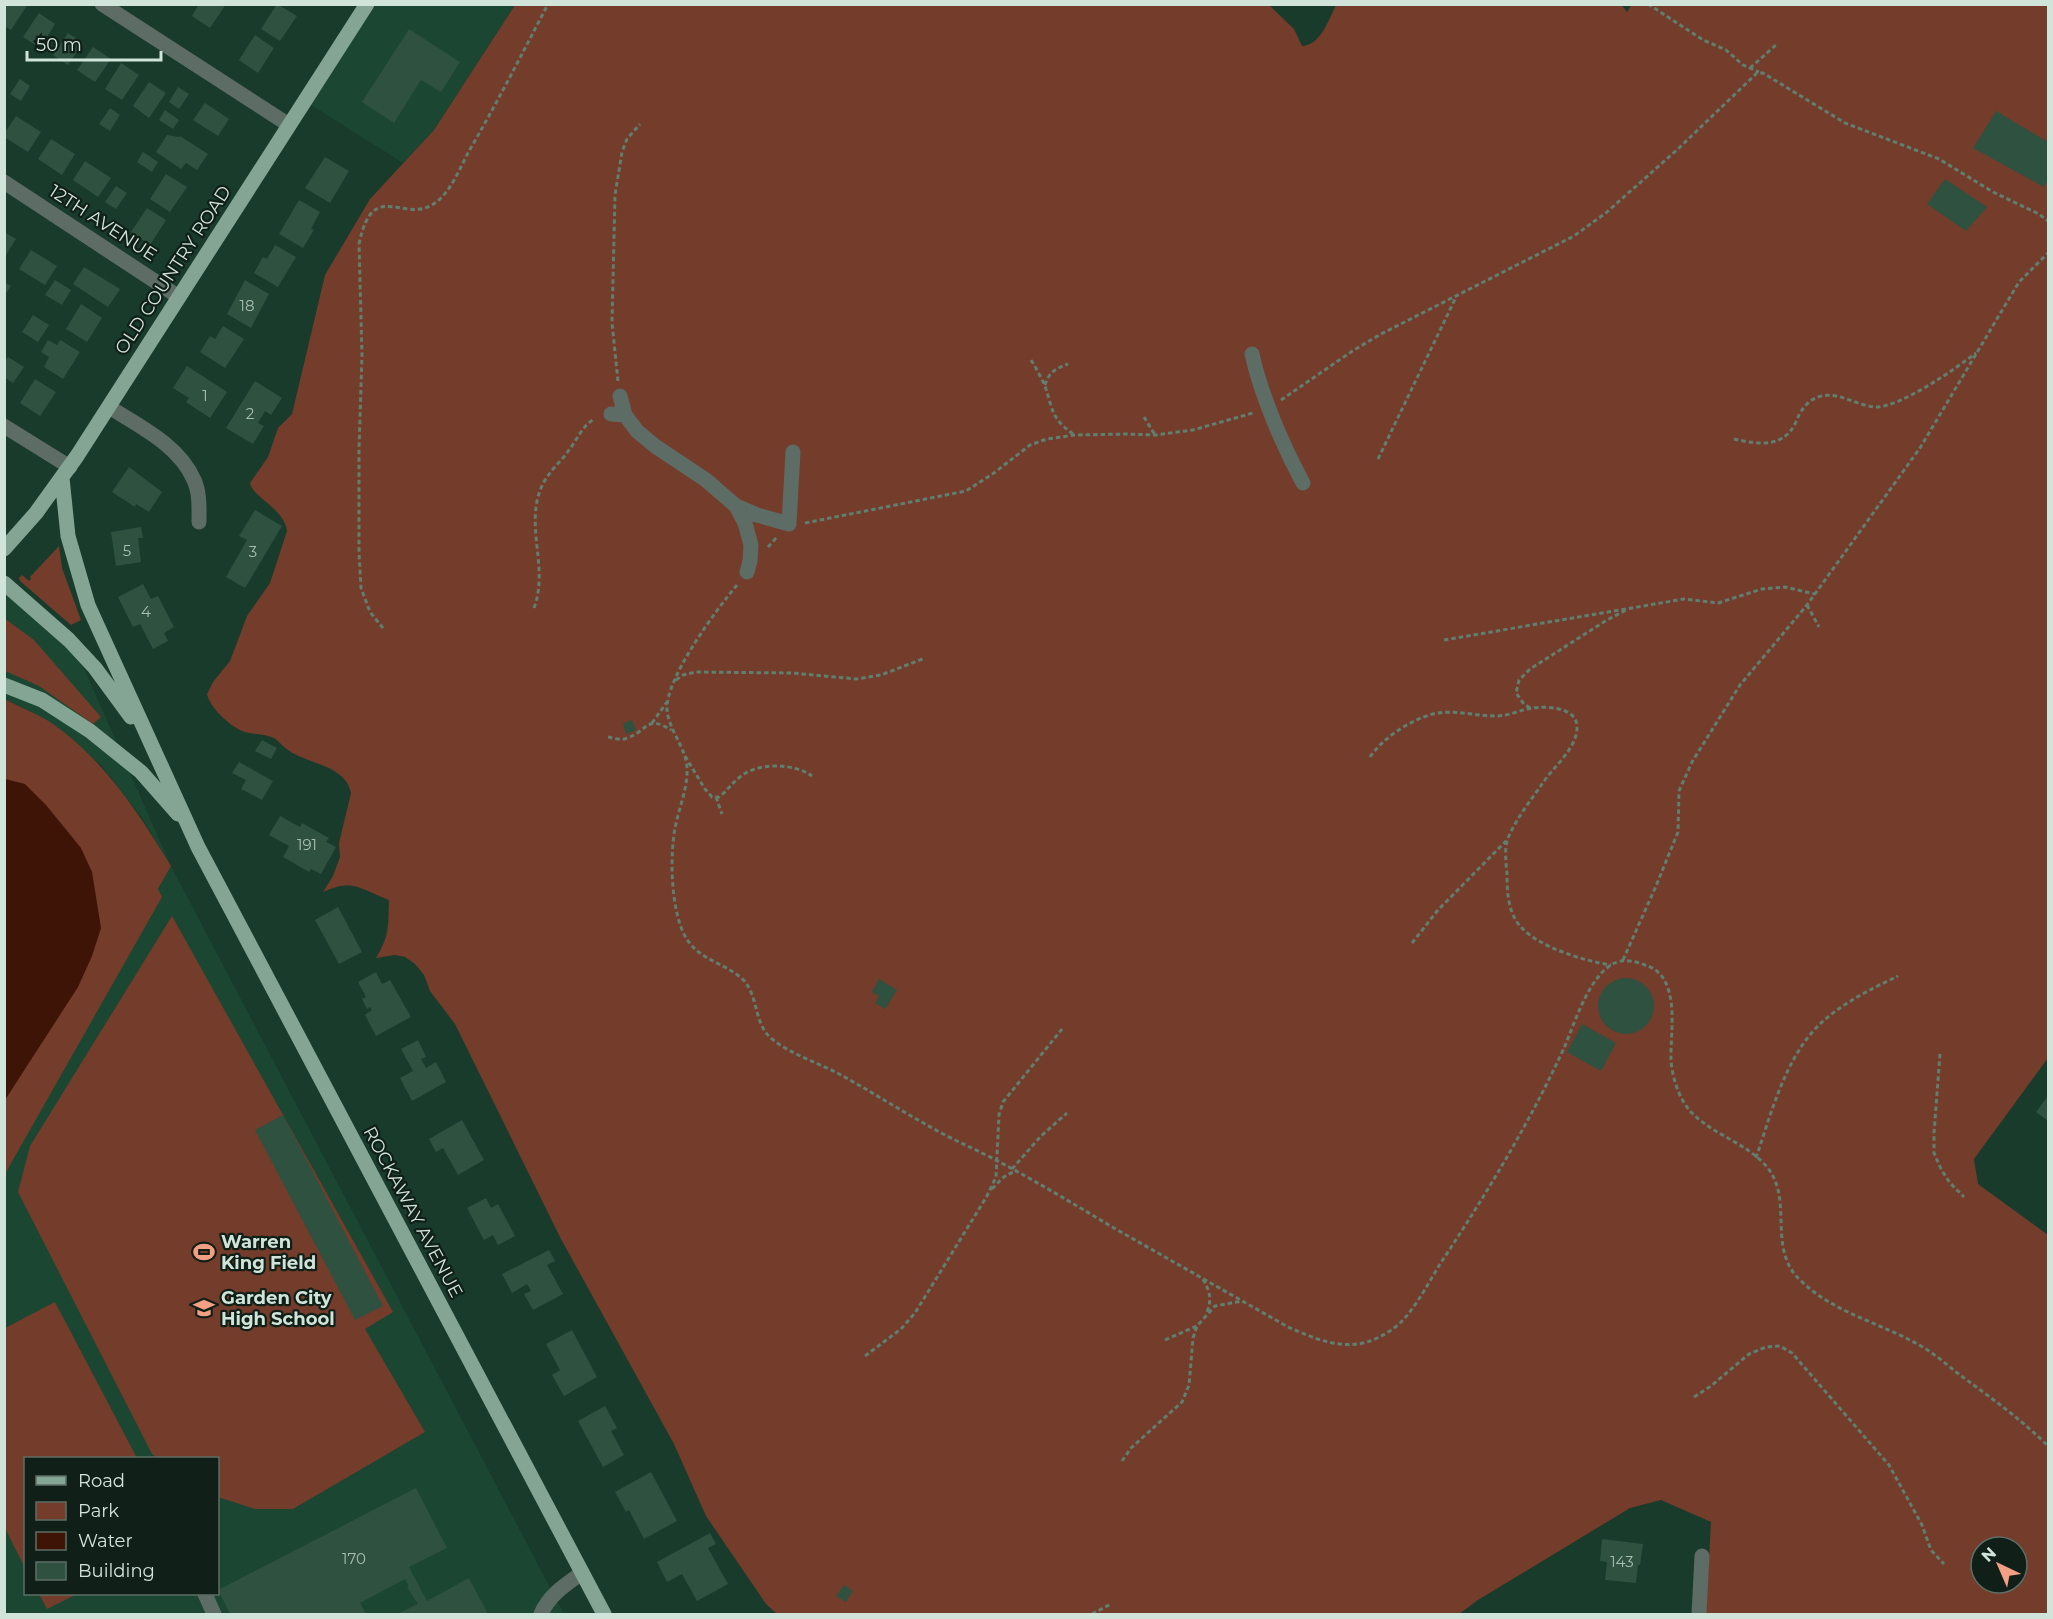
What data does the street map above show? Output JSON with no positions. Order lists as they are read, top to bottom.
{
  "streets": {
    "main road": ["OLD COUNTRY ROAD", "ROCKAWAY AVENUE"],
    "street": ["12TH AVENUE"]
  },
  "crossings": [
    ["12TH AVENUE", "OLD COUNTRY ROAD"],
    ["OLD COUNTRY ROAD", "ROCKAWAY AVENUE"]
  ],
  "places": {
    "sports": ["Warren King Field"],
    "school or university": ["Garden City High School"]
  },
  "house_numbers": [
    "18",
    "1",
    "2",
    "5",
    "3",
    "4",
    "191",
    "170",
    "143"
  ],
  "legend": [
    "Road",
    "Park",
    "Water",
    "Building"
  ],
  "scale_bar": "50 m",
  "north": "top left"
}
